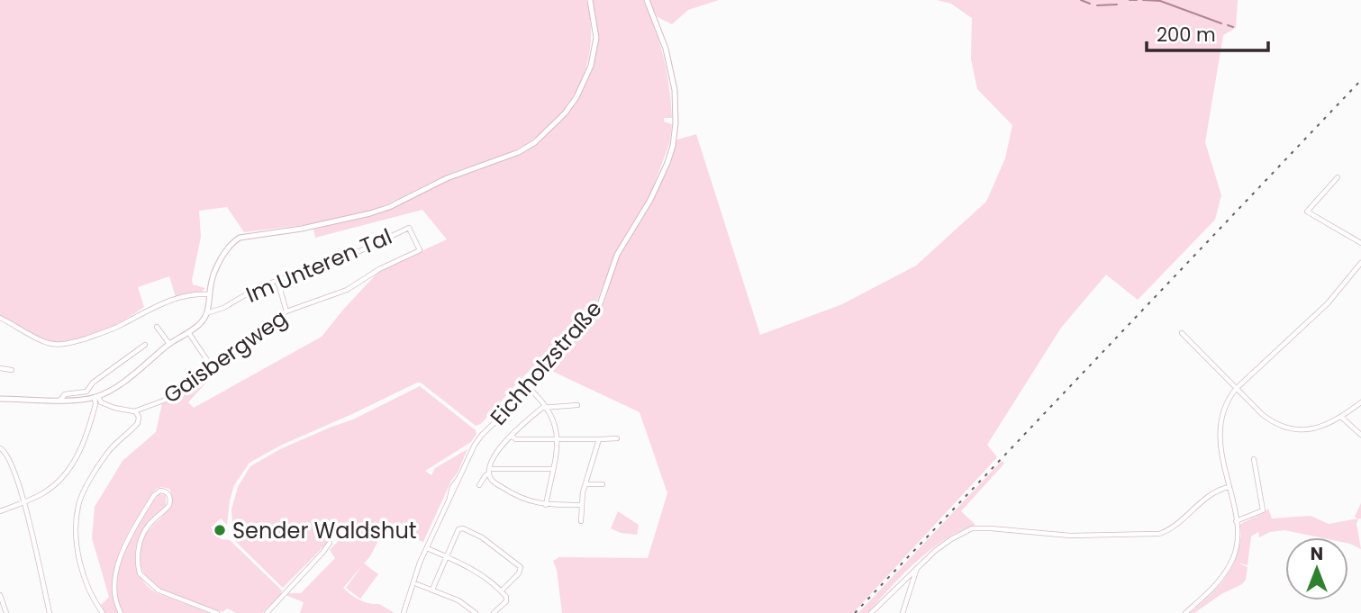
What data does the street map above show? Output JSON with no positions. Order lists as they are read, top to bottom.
{
  "streets": {
    "main road": ["Eichholzstraße"],
    "street": ["Im Unteren Tal", "Gaisbergweg"]
  },
  "crossings": [
    ["Im Unteren Tal", "Gaisbergweg"]
  ],
  "places": ["Sender Waldshut"],
  "scale_bar": "200 m",
  "north": "top"
}
